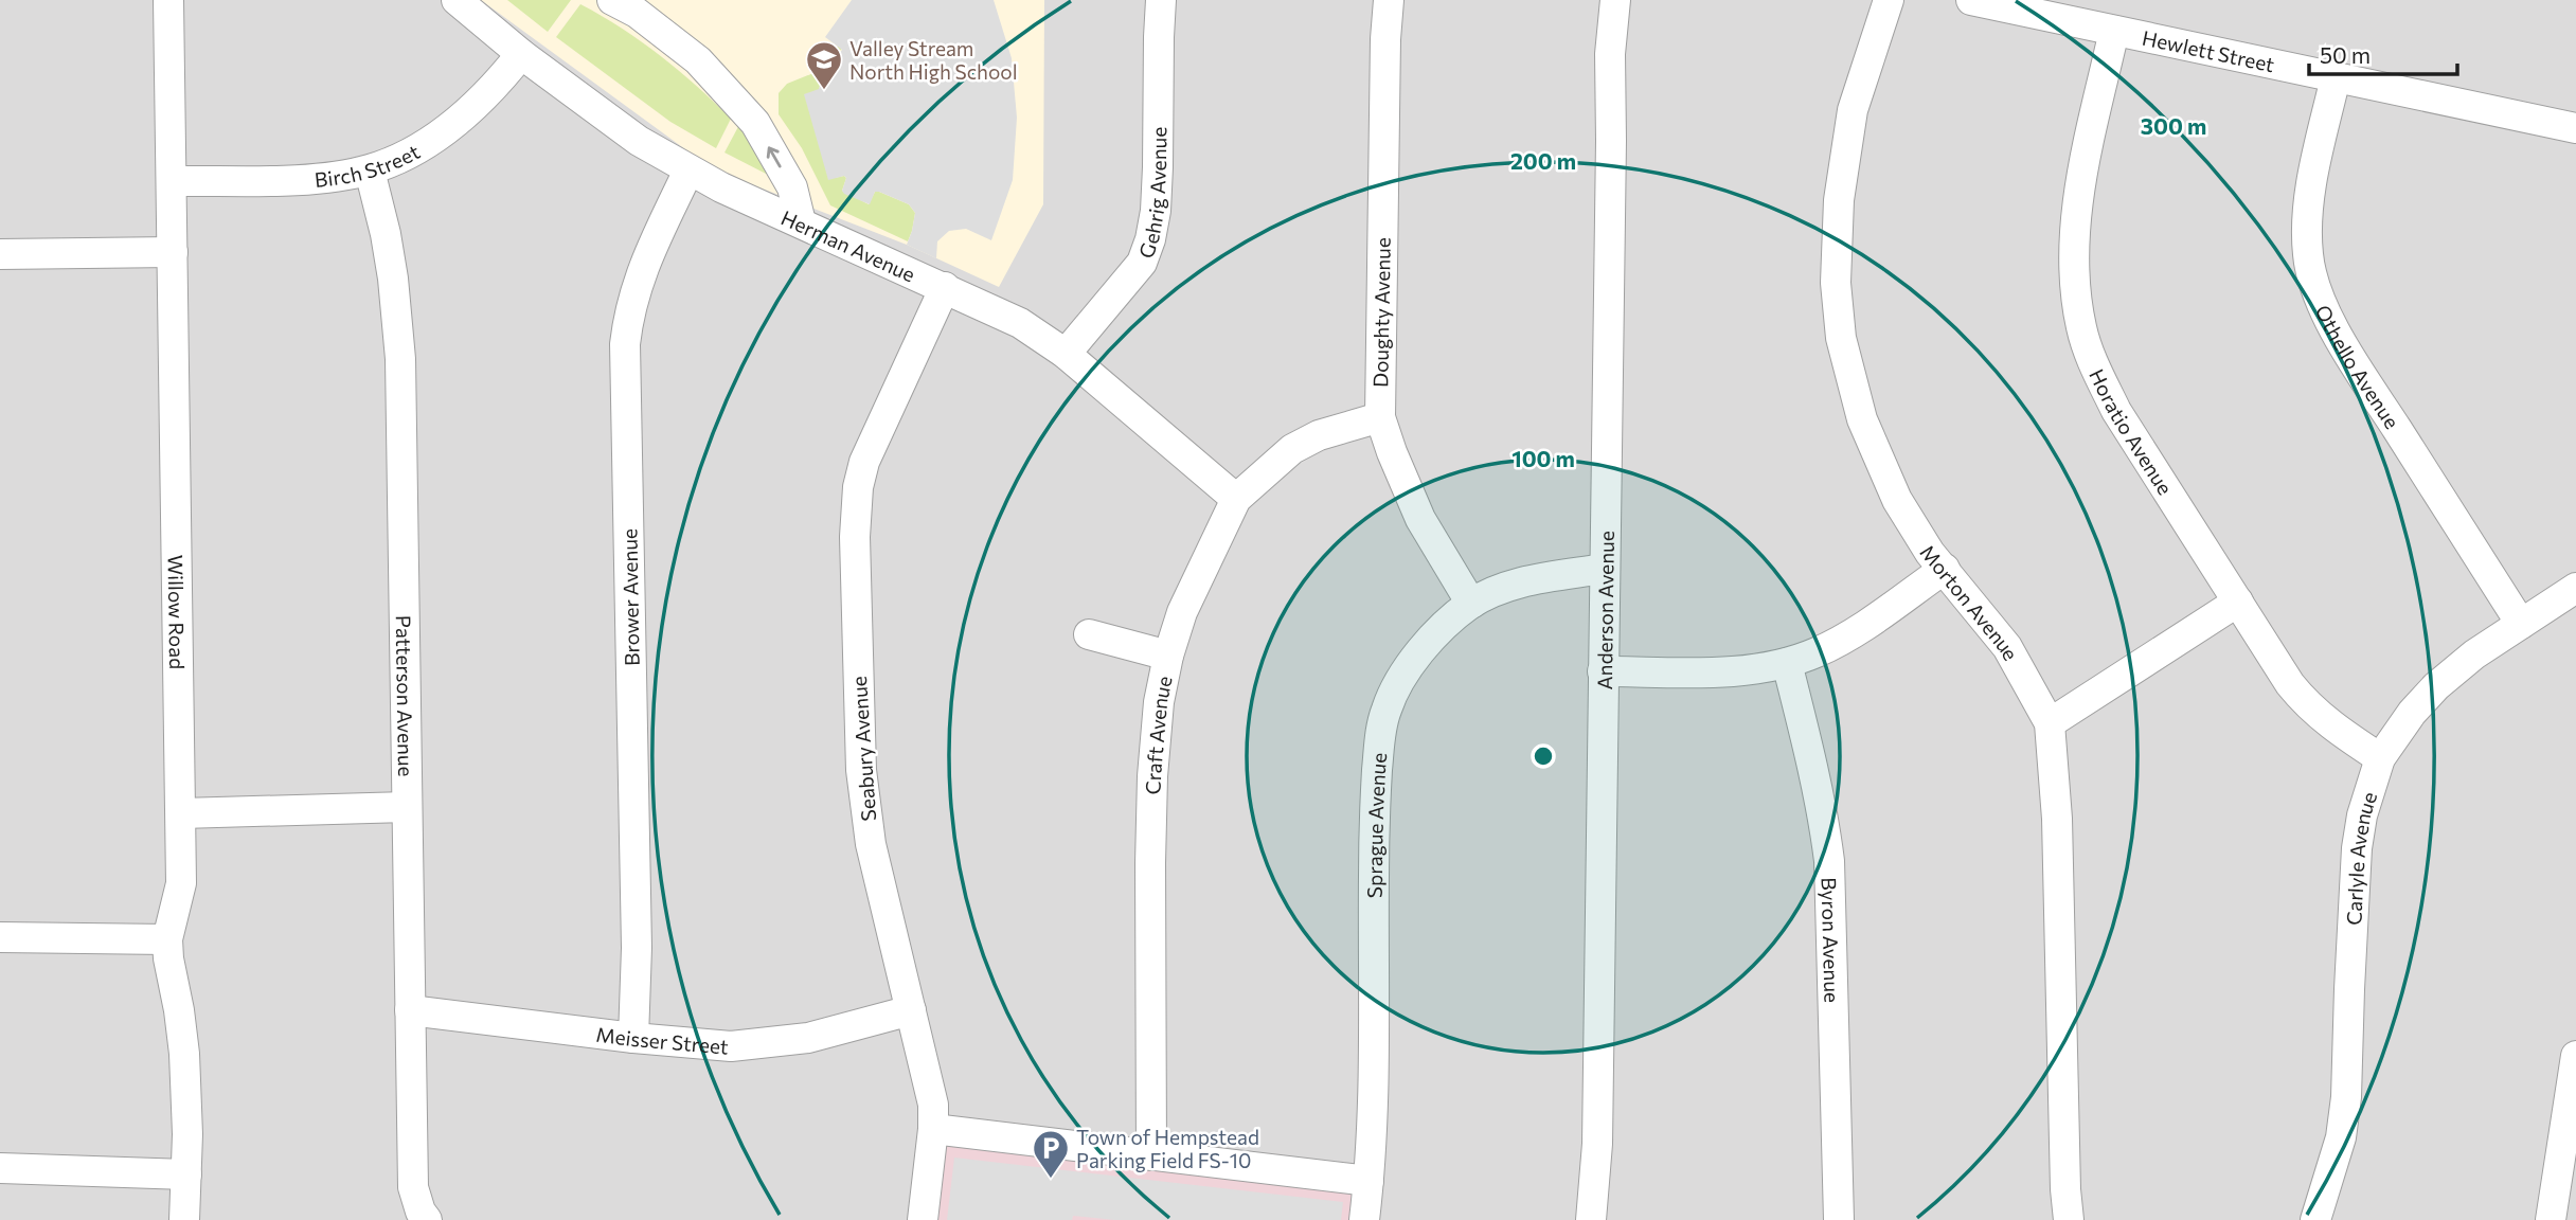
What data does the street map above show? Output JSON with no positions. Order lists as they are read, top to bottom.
{
  "streets": {
    "street": [
      "Hewlett Street",
      "Birch Street",
      "Gehrig Avenue",
      "Herman Avenue",
      "Doughty Avenue",
      "Othello Avenue",
      "Horatio Avenue",
      "Brower Avenue",
      "Morton Avenue",
      "Anderson Avenue",
      "Willow Road",
      "Patterson Avenue",
      "Craft Avenue",
      "Seabury Avenue",
      "Sprague Avenue",
      "Carlyle Avenue",
      "Byron Avenue",
      "Meisser Street"
    ]
  },
  "crossings": [
    ["Hewlett Street", "Othello Avenue"],
    ["Hewlett Street", "Horatio Avenue"],
    ["Birch Street", "Herman Avenue"],
    ["Birch Street", "Willow Road"],
    ["Birch Street", "Patterson Avenue"],
    ["Gehrig Avenue", "Herman Avenue"],
    ["Herman Avenue", "Brower Avenue"],
    ["Herman Avenue", "Craft Avenue"],
    ["Herman Avenue", "Seabury Avenue"],
    ["Doughty Avenue", "Craft Avenue"],
    ["Doughty Avenue", "Sprague Avenue"],
    ["Othello Avenue", "Carlyle Avenue"],
    ["Horatio Avenue", "Carlyle Avenue"],
    ["Brower Avenue", "Meisser Street"],
    ["Anderson Avenue", "Sprague Avenue"],
    ["Patterson Avenue", "Meisser Street"],
    ["Seabury Avenue", "Meisser Street"]
  ],
  "places": {
    "school or university": ["Valley Stream North High School"],
    "parking": ["Town of Hempstead Parking Field FS-10"]
  },
  "scale_bar": "50 m",
  "rings": ["300 m", "200 m", "100 m"]
}
